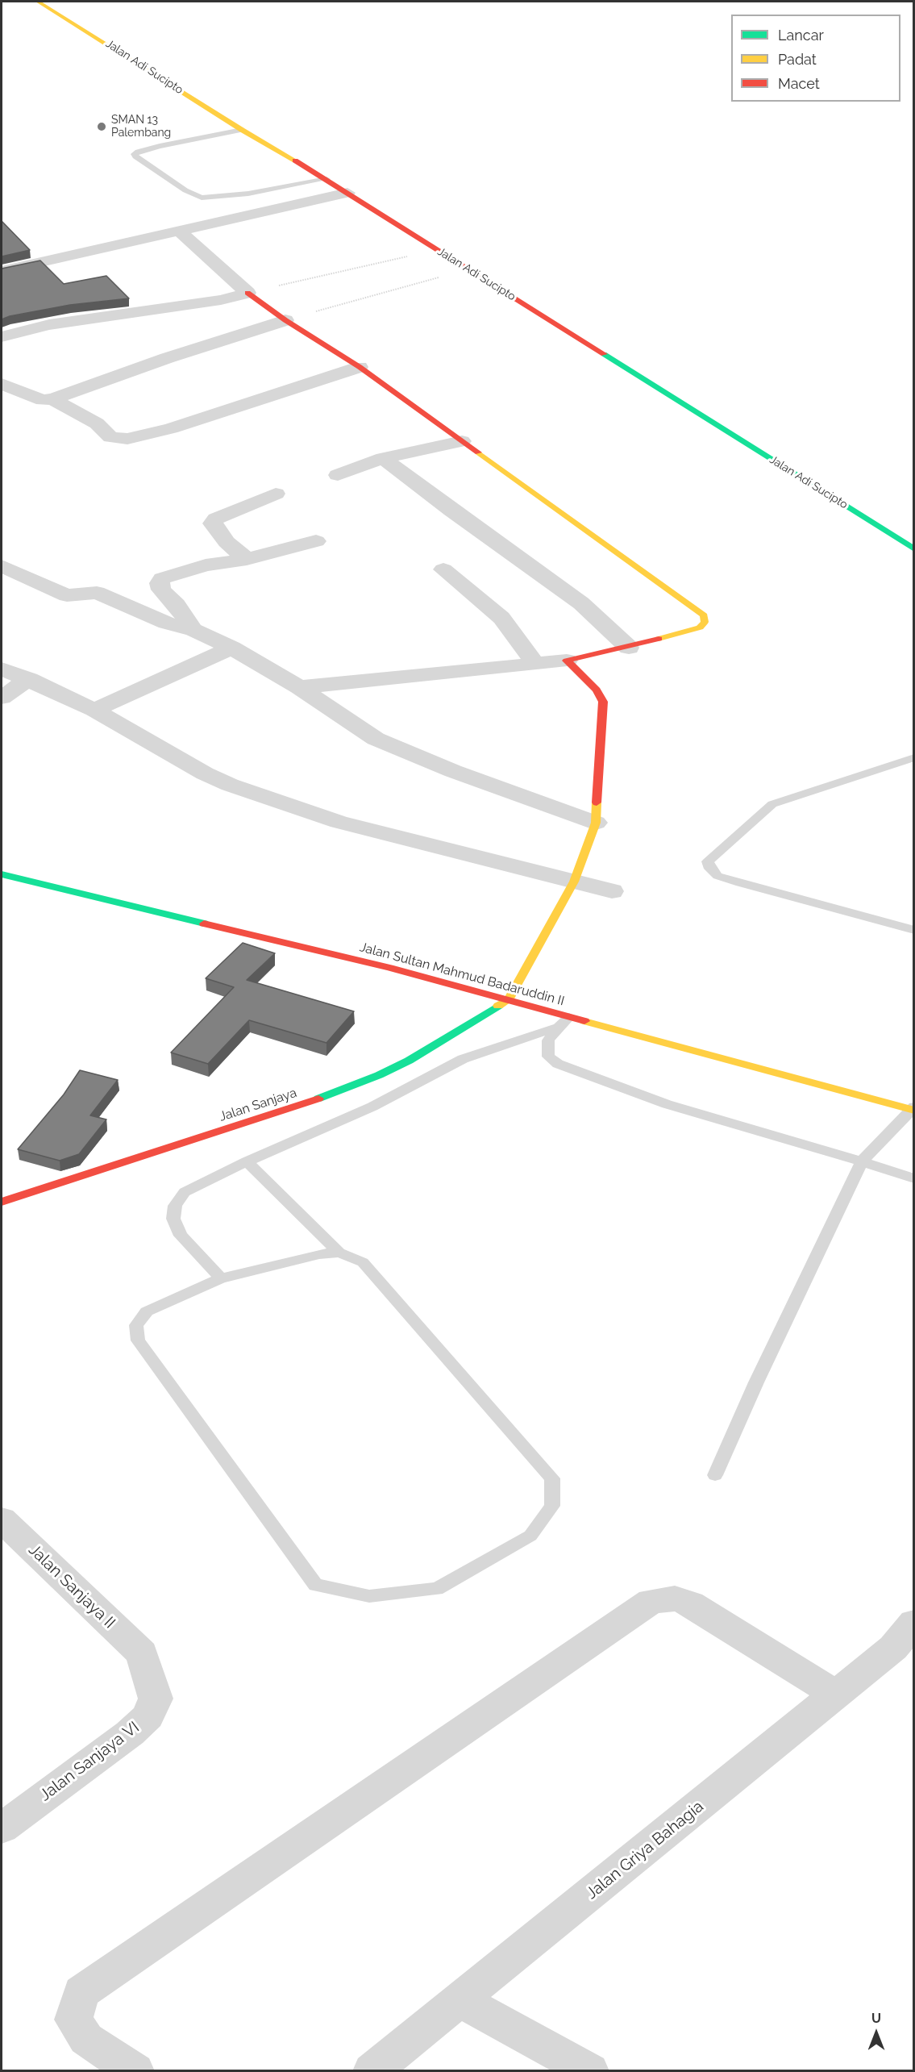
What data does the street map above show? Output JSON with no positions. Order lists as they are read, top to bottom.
{
  "streets": {
    "main road": ["Jalan Adi Sucipto", "Jalan Sultan Mahmud Badaruddin II", "Jalan Sanjaya"],
    "street": ["Jalan Sanjaya II", "Jalan Sanjaya VI", "Jalan Griya Bahagia"]
  },
  "crossings": [
    ["Jalan Sultan Mahmud Badaruddin II", "Jalan Sanjaya"],
    ["Jalan Sanjaya II", "Jalan Sanjaya VI"]
  ],
  "places": ["SMAN 13 Palembang"],
  "legend": ["Lancar", "Padat", "Macet"],
  "north": "top"
}
